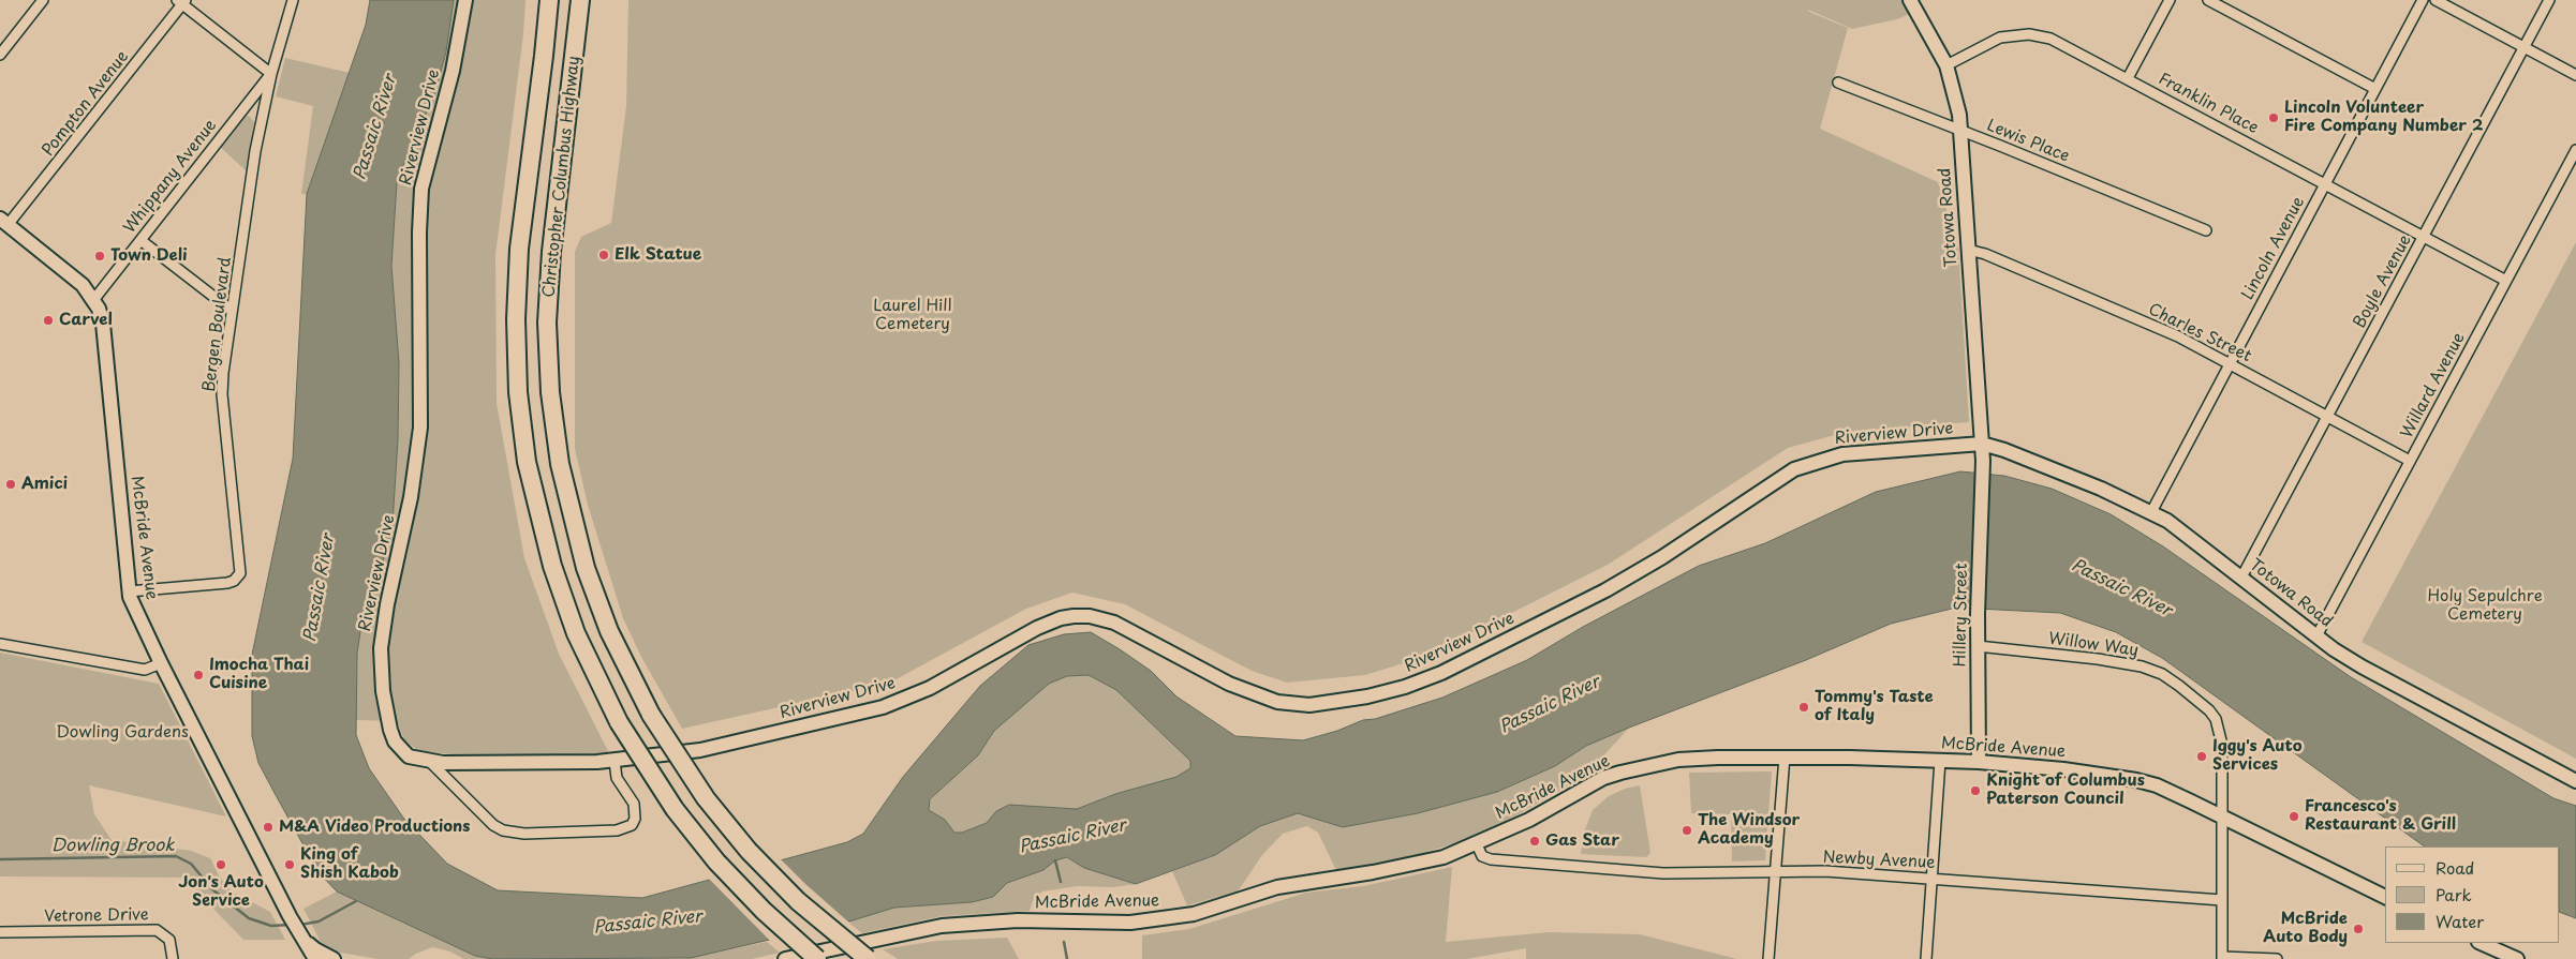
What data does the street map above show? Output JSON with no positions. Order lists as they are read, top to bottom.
{
  "streets": {
    "highway": ["Christopher Columbus Highway"],
    "main road": [
      "Riverview Drive",
      "Totowa Road",
      "McBride Avenue",
      "Hillery Street"
    ],
    "street": [
      "Pompton Avenue",
      "Franklin Place",
      "Lewis Place",
      "Whippany Avenue",
      "Lincoln Avenue",
      "Boyle Avenue",
      "Bergen Boulevard",
      "Charles Street",
      "Willard Avenue",
      "Willow Way",
      "Newby Avenue",
      "Vetrone Drive"
    ]
  },
  "crossings": [
    ["Pompton Avenue", "McBride Avenue"],
    ["Franklin Place", "Totowa Road"],
    ["Franklin Place", "Lincoln Avenue"],
    ["Franklin Place", "Boyle Avenue"],
    ["Franklin Place", "Willard Avenue"],
    ["Riverview Drive", "Totowa Road"],
    ["Lewis Place", "Totowa Road"],
    ["Whippany Avenue", "Bergen Boulevard"],
    ["Whippany Avenue", "McBride Avenue"],
    ["Totowa Road", "Lincoln Avenue"],
    ["Totowa Road", "Boyle Avenue"],
    ["Totowa Road", "Charles Street"],
    ["Totowa Road", "Willard Avenue"],
    ["Totowa Road", "Hillery Street"],
    ["Lincoln Avenue", "Charles Street"],
    ["Boyle Avenue", "Charles Street"],
    ["Bergen Boulevard", "McBride Avenue"],
    ["Charles Street", "Willard Avenue"],
    ["McBride Avenue", "Hillery Street"],
    ["McBride Avenue", "Willow Way"],
    ["McBride Avenue", "Newby Avenue"],
    ["Hillery Street", "Willow Way"],
    ["Willow Way", "Newby Avenue"]
  ],
  "water": ["Passaic River", "Dowling Brook"],
  "parks": ["Laurel Hill Cemetery", "Holy Sepulchre Cemetery", "Dowling Gardens"],
  "places": [
    "Lincoln Volunteer Fire Company Number 2",
    "Elk Statue",
    "Town Deli",
    "Carvel",
    "Amici",
    "Imocha Thai Cuisine",
    "Tommy's Taste of Italy",
    "Iggy's Auto Services",
    "Knight of Columbus Paterson Council",
    "Francesco's Restaurant & Grill",
    "M&A Video Productions",
    "The Windsor Academy",
    "Gas Star",
    "Jon's Auto Service",
    "King of Shish Kabob",
    "McBride Auto Body"
  ],
  "legend": ["Road", "Park", "Water"]
}
